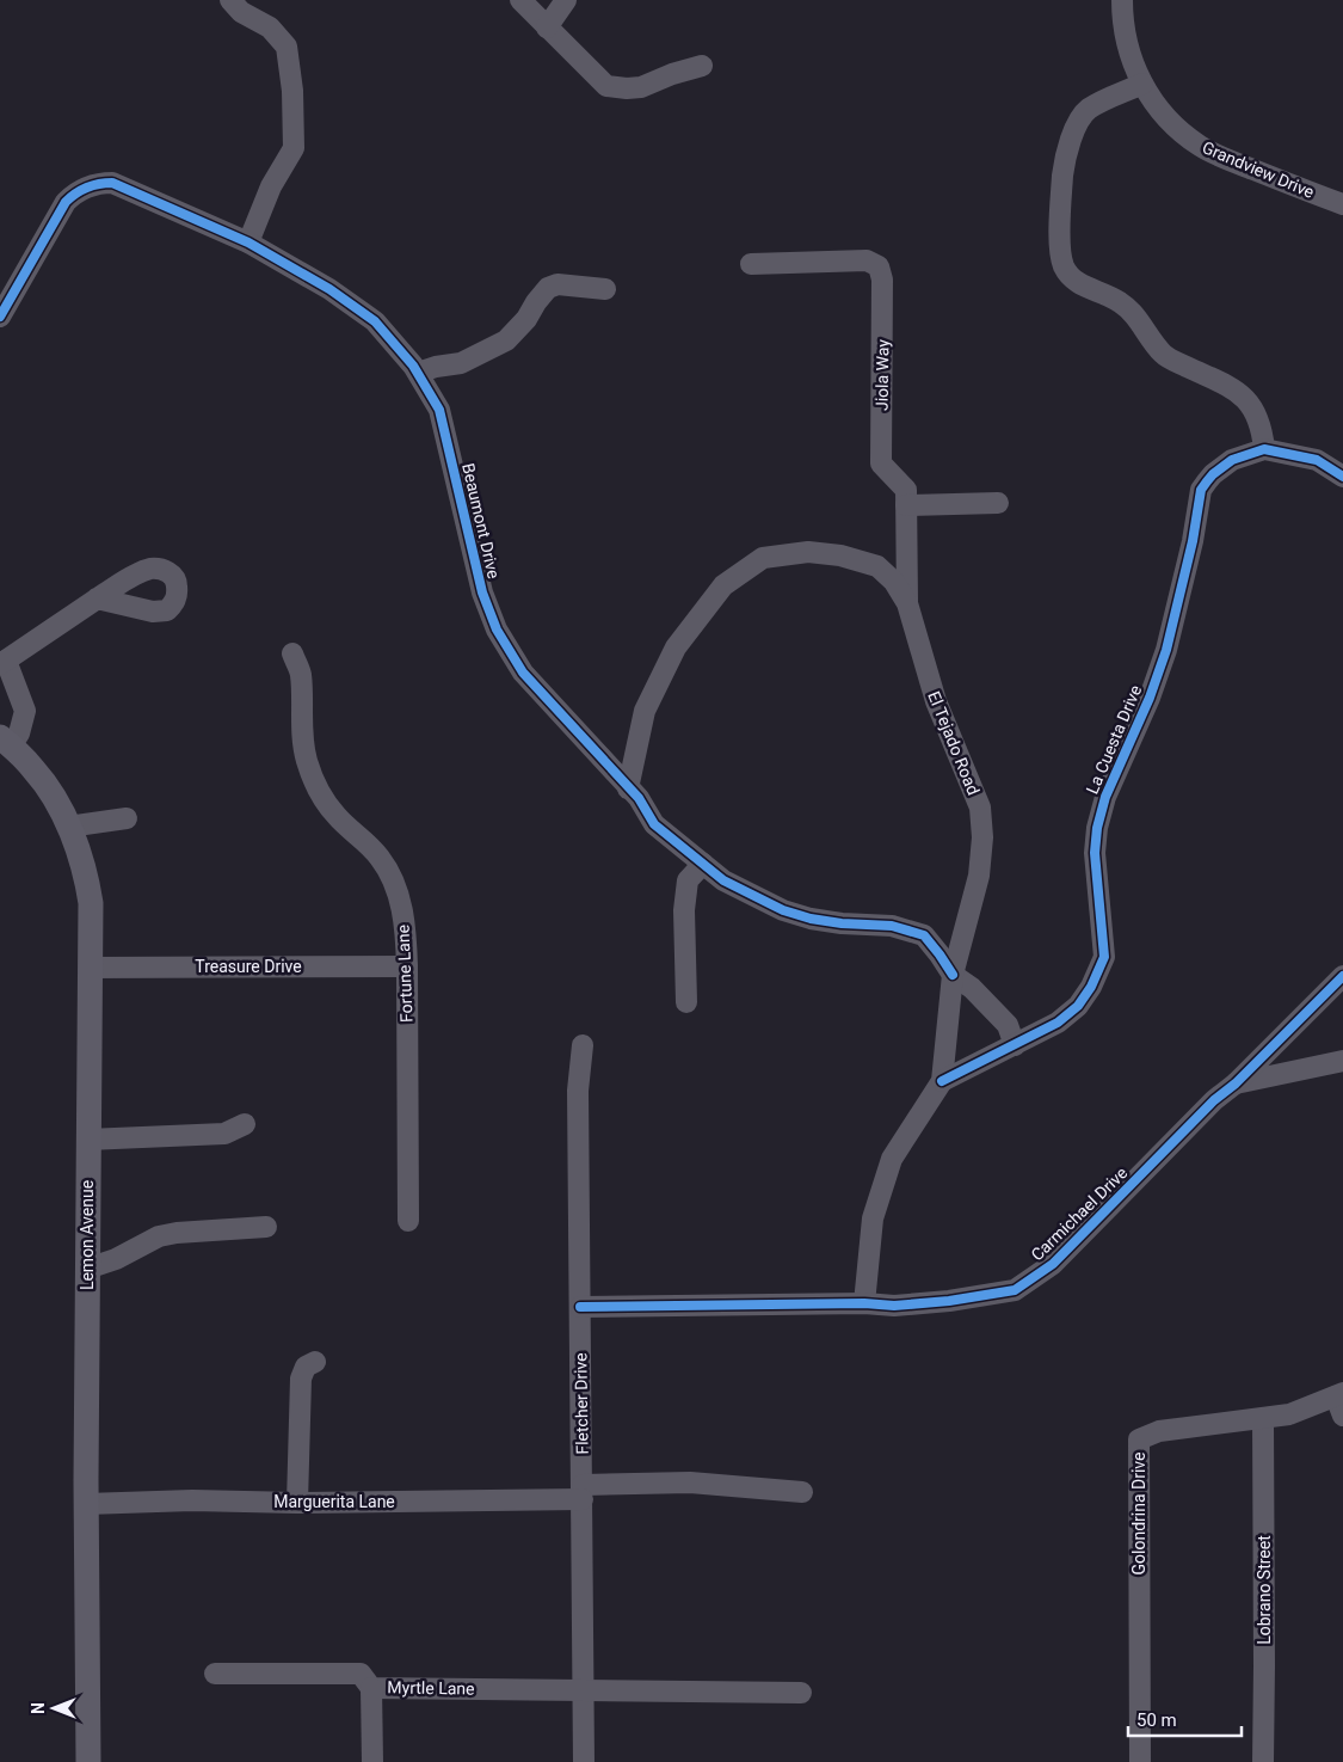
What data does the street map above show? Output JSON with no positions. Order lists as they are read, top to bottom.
{
  "streets": {
    "main road": ["Lemon Avenue"],
    "street": [
      "Grandview Drive",
      "Jiola Way",
      "Beaumont Drive",
      "La Cuesta Drive",
      "El Tejado Road",
      "Treasure Drive",
      "Fortune Lane",
      "Carmichael Drive",
      "Fletcher Drive",
      "Marguerita Lane",
      "Golondrina Drive",
      "Lobrano Street",
      "Myrtle Lane"
    ]
  },
  "crossings": [
    ["Jiola Way", "El Tejado Road"],
    ["Beaumont Drive", "El Tejado Road"],
    ["La Cuesta Drive", "El Tejado Road"],
    ["El Tejado Road", "Carmichael Drive"],
    ["Treasure Drive", "Fortune Lane"],
    ["Treasure Drive", "Lemon Avenue"],
    ["Carmichael Drive", "Fletcher Drive"],
    ["Lemon Avenue", "Marguerita Lane"],
    ["Fletcher Drive", "Marguerita Lane"],
    ["Fletcher Drive", "Myrtle Lane"],
    ["Golondrina Drive", "Lobrano Street"]
  ],
  "scale_bar": "50 m",
  "north": "left"
}
